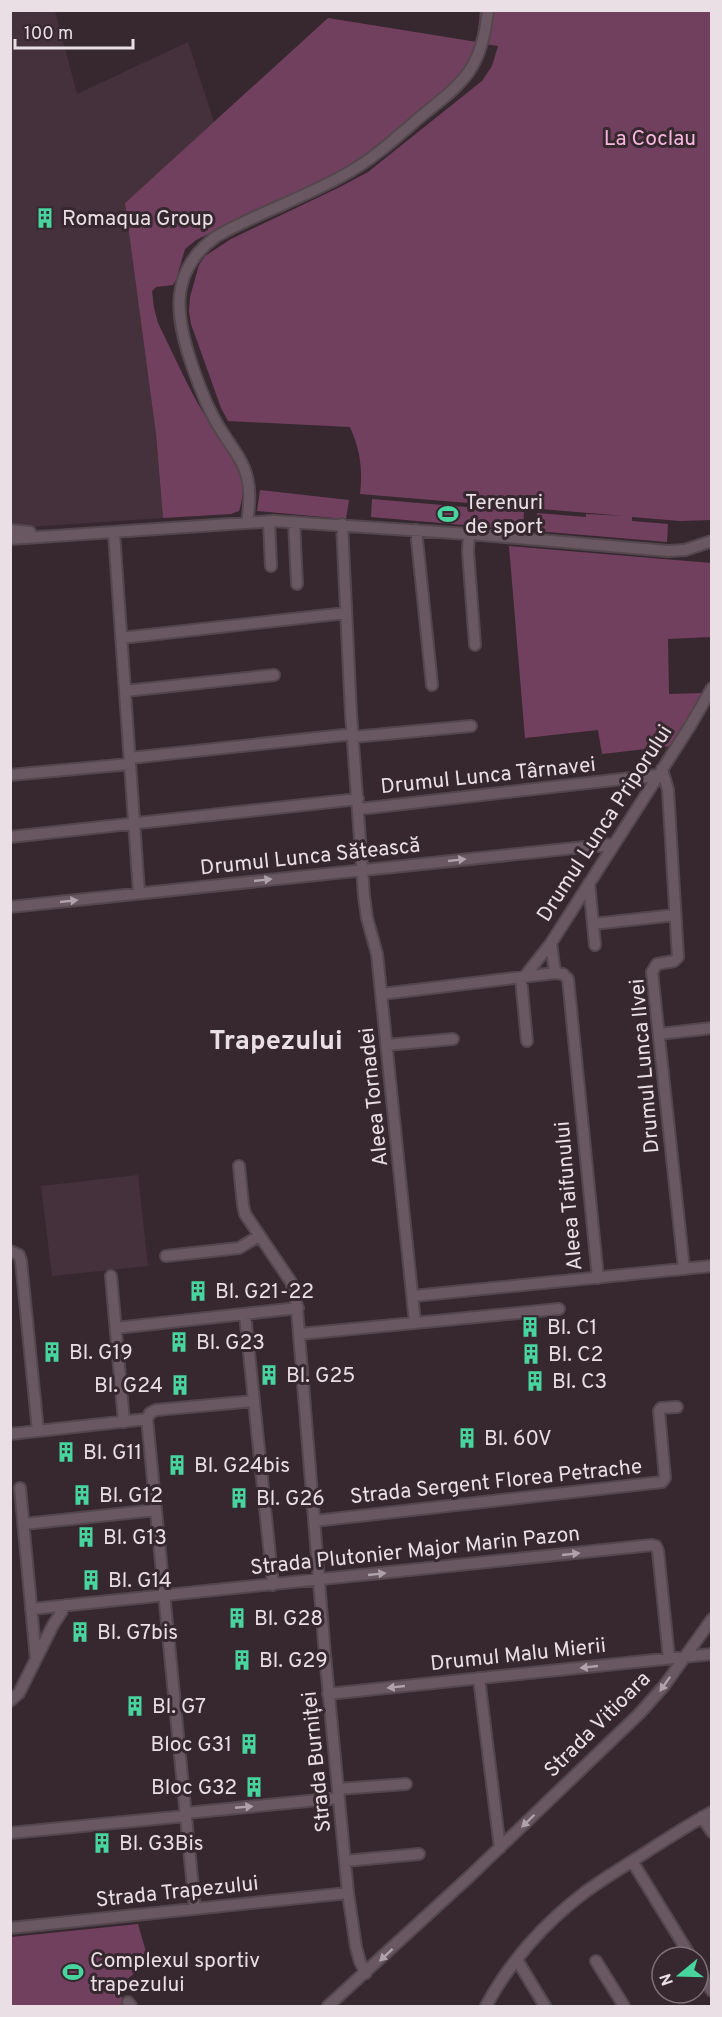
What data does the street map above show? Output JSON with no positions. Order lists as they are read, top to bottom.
{
  "streets": {
    "street": [
      "Drumul Lunca Târnavei",
      "Drumul Lunca Priporului",
      "Drumul Lunca Sătească",
      "Drumul Lunca Ilvei",
      "Aleea Tornadei",
      "Aleea Taifunului",
      "Strada Sergent Florea Petrache",
      "Strada Plutonier Major Marin Pazon",
      "Drumul Malu Mierii",
      "Strada Vitioara",
      "Strada Burniței",
      "Strada Trapezului"
    ]
  },
  "crossings": [
    ["Drumul Lunca Târnavei", "Drumul Lunca Priporului"],
    ["Drumul Lunca Târnavei", "Drumul Lunca Sătească"],
    ["Drumul Lunca Târnavei", "Drumul Lunca Ilvei"],
    ["Drumul Lunca Târnavei", "Aleea Tornadei"],
    ["Drumul Lunca Priporului", "Drumul Lunca Sătească"],
    ["Drumul Lunca Priporului", "Drumul Lunca Ilvei"],
    ["Drumul Lunca Priporului", "Aleea Taifunului"],
    ["Drumul Lunca Sătească", "Aleea Tornadei"],
    ["Aleea Tornadei", "Aleea Taifunului"],
    ["Strada Sergent Florea Petrache", "Strada Burniței"],
    ["Strada Plutonier Major Marin Pazon", "Drumul Malu Mierii"],
    ["Strada Plutonier Major Marin Pazon", "Strada Burniței"],
    ["Drumul Malu Mierii", "Strada Vitioara"],
    ["Drumul Malu Mierii", "Strada Burniței"],
    ["Strada Vitioara", "Strada Burniței"],
    ["Strada Burniței", "Strada Trapezului"]
  ],
  "one_way": ["Drumul Malu Mierii", "Strada Vitioara"],
  "districts": ["Trapezului"],
  "parks": ["La Coclau"],
  "places": {
    "building": [
      "Romaqua Group",
      "Bl. G21-22",
      "Bl. C1",
      "Bl. G23",
      "Bl. G19",
      "Bl. C2",
      "Bl. G25",
      "Bl. C3",
      "Bl. G24",
      "Bl. 60V",
      "Bl. G11",
      "Bl. G24bis",
      "Bl. G12",
      "Bl. G26",
      "Bl. G13",
      "Bl. G14",
      "Bl. G28",
      "Bl. G7bis",
      "Bl. G29",
      "Bl. G7",
      "Bloc G31",
      "Bloc G32",
      "Bl. G3Bis"
    ],
    "sports": ["Terenuri de sport", "Complexul sportiv trapezului"]
  },
  "scale_bar": "100 m",
  "north": "left"
}
